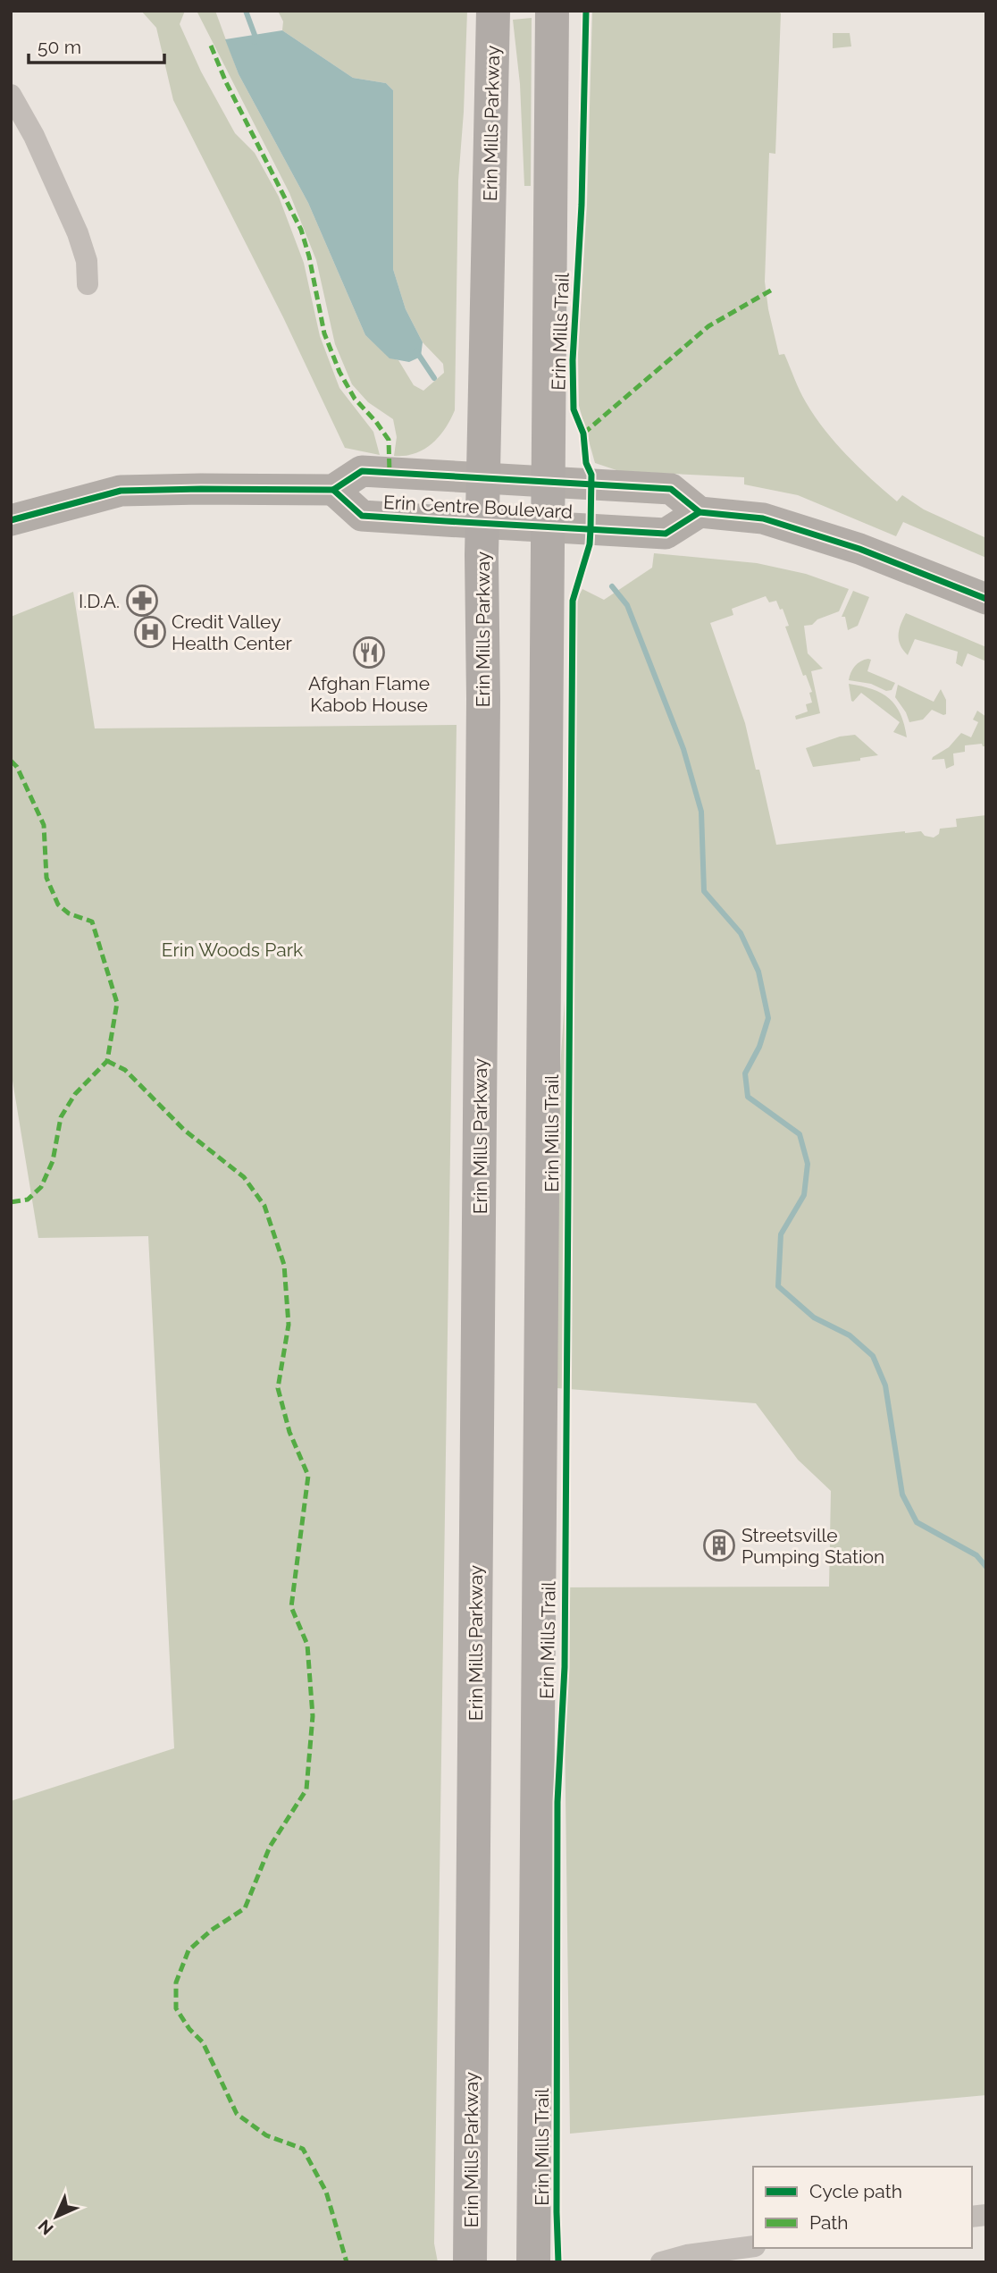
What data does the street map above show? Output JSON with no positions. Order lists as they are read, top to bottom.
{
  "streets": {
    "main road": ["Erin Mills Parkway"],
    "street": ["Erin Centre Boulevard"],
    "cycle path": ["Erin Mills Trail"]
  },
  "crossings": [
    ["Erin Mills Parkway", "Erin Centre Boulevard"]
  ],
  "parks": ["Erin Woods Park"],
  "places": {
    "pharmacy": ["I.D.A."],
    "hospital": ["Credit Valley Health Center"],
    "restaurant": ["Afghan Flame Kabob House"],
    "building": ["Streetsville Pumping Station"]
  },
  "legend": ["Cycle path", "Path"],
  "scale_bar": "50 m",
  "north": "bottom left"
}
